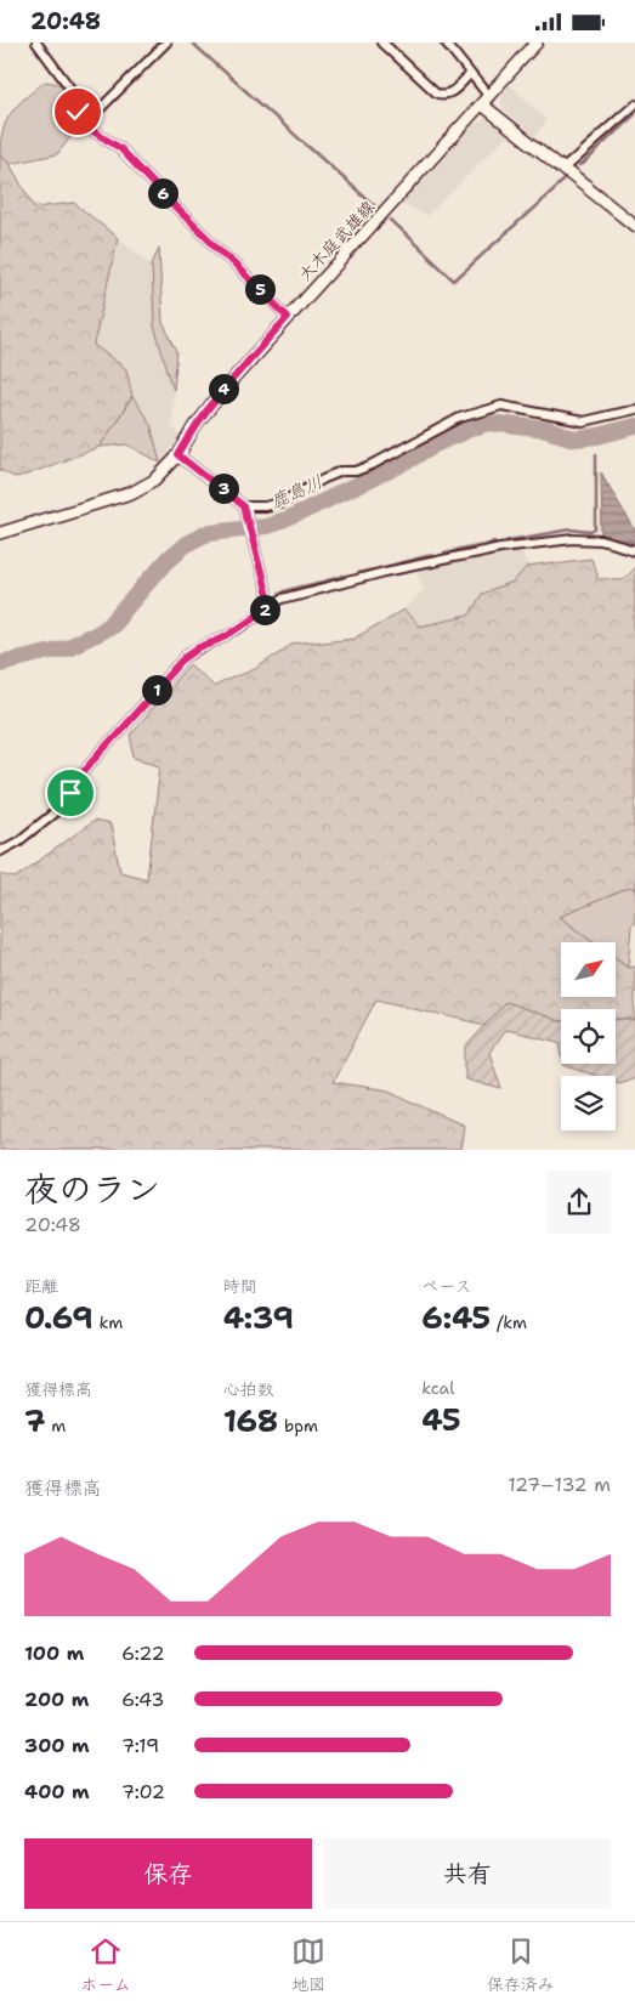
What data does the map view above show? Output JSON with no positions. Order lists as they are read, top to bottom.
{
  "streets": {
    "main road": ["大木庭武雄線"]
  },
  "water": ["鹿島川"],
  "north": "top right",
  "page": {
    "status": "20:48",
    "pins": [
      "6",
      "5",
      "4",
      "3",
      "2",
      "1"
    ],
    "heading": ["夜のラン", "20:48"],
    "stats": [
      ["距離", "0.69 km"],
      ["時間", "4:39"],
      ["ペース", "6:45 /km"],
      ["獲得標高", "7 m"],
      ["心拍数", "168 bpm"],
      ["kcal", "45"]
    ],
    "chart": ["獲得標高", "127–132 m"],
    "list": [
      {
        "name": "100 m",
        "note": "6:22"
      },
      {
        "name": "200 m",
        "note": "6:43"
      },
      {
        "name": "300 m",
        "note": "7:19"
      },
      {
        "name": "400 m",
        "note": "7:02"
      }
    ],
    "buttons": ["保存", "共有"],
    "tabs": ["ホーム", "地図", "保存済み"]
  }
}
